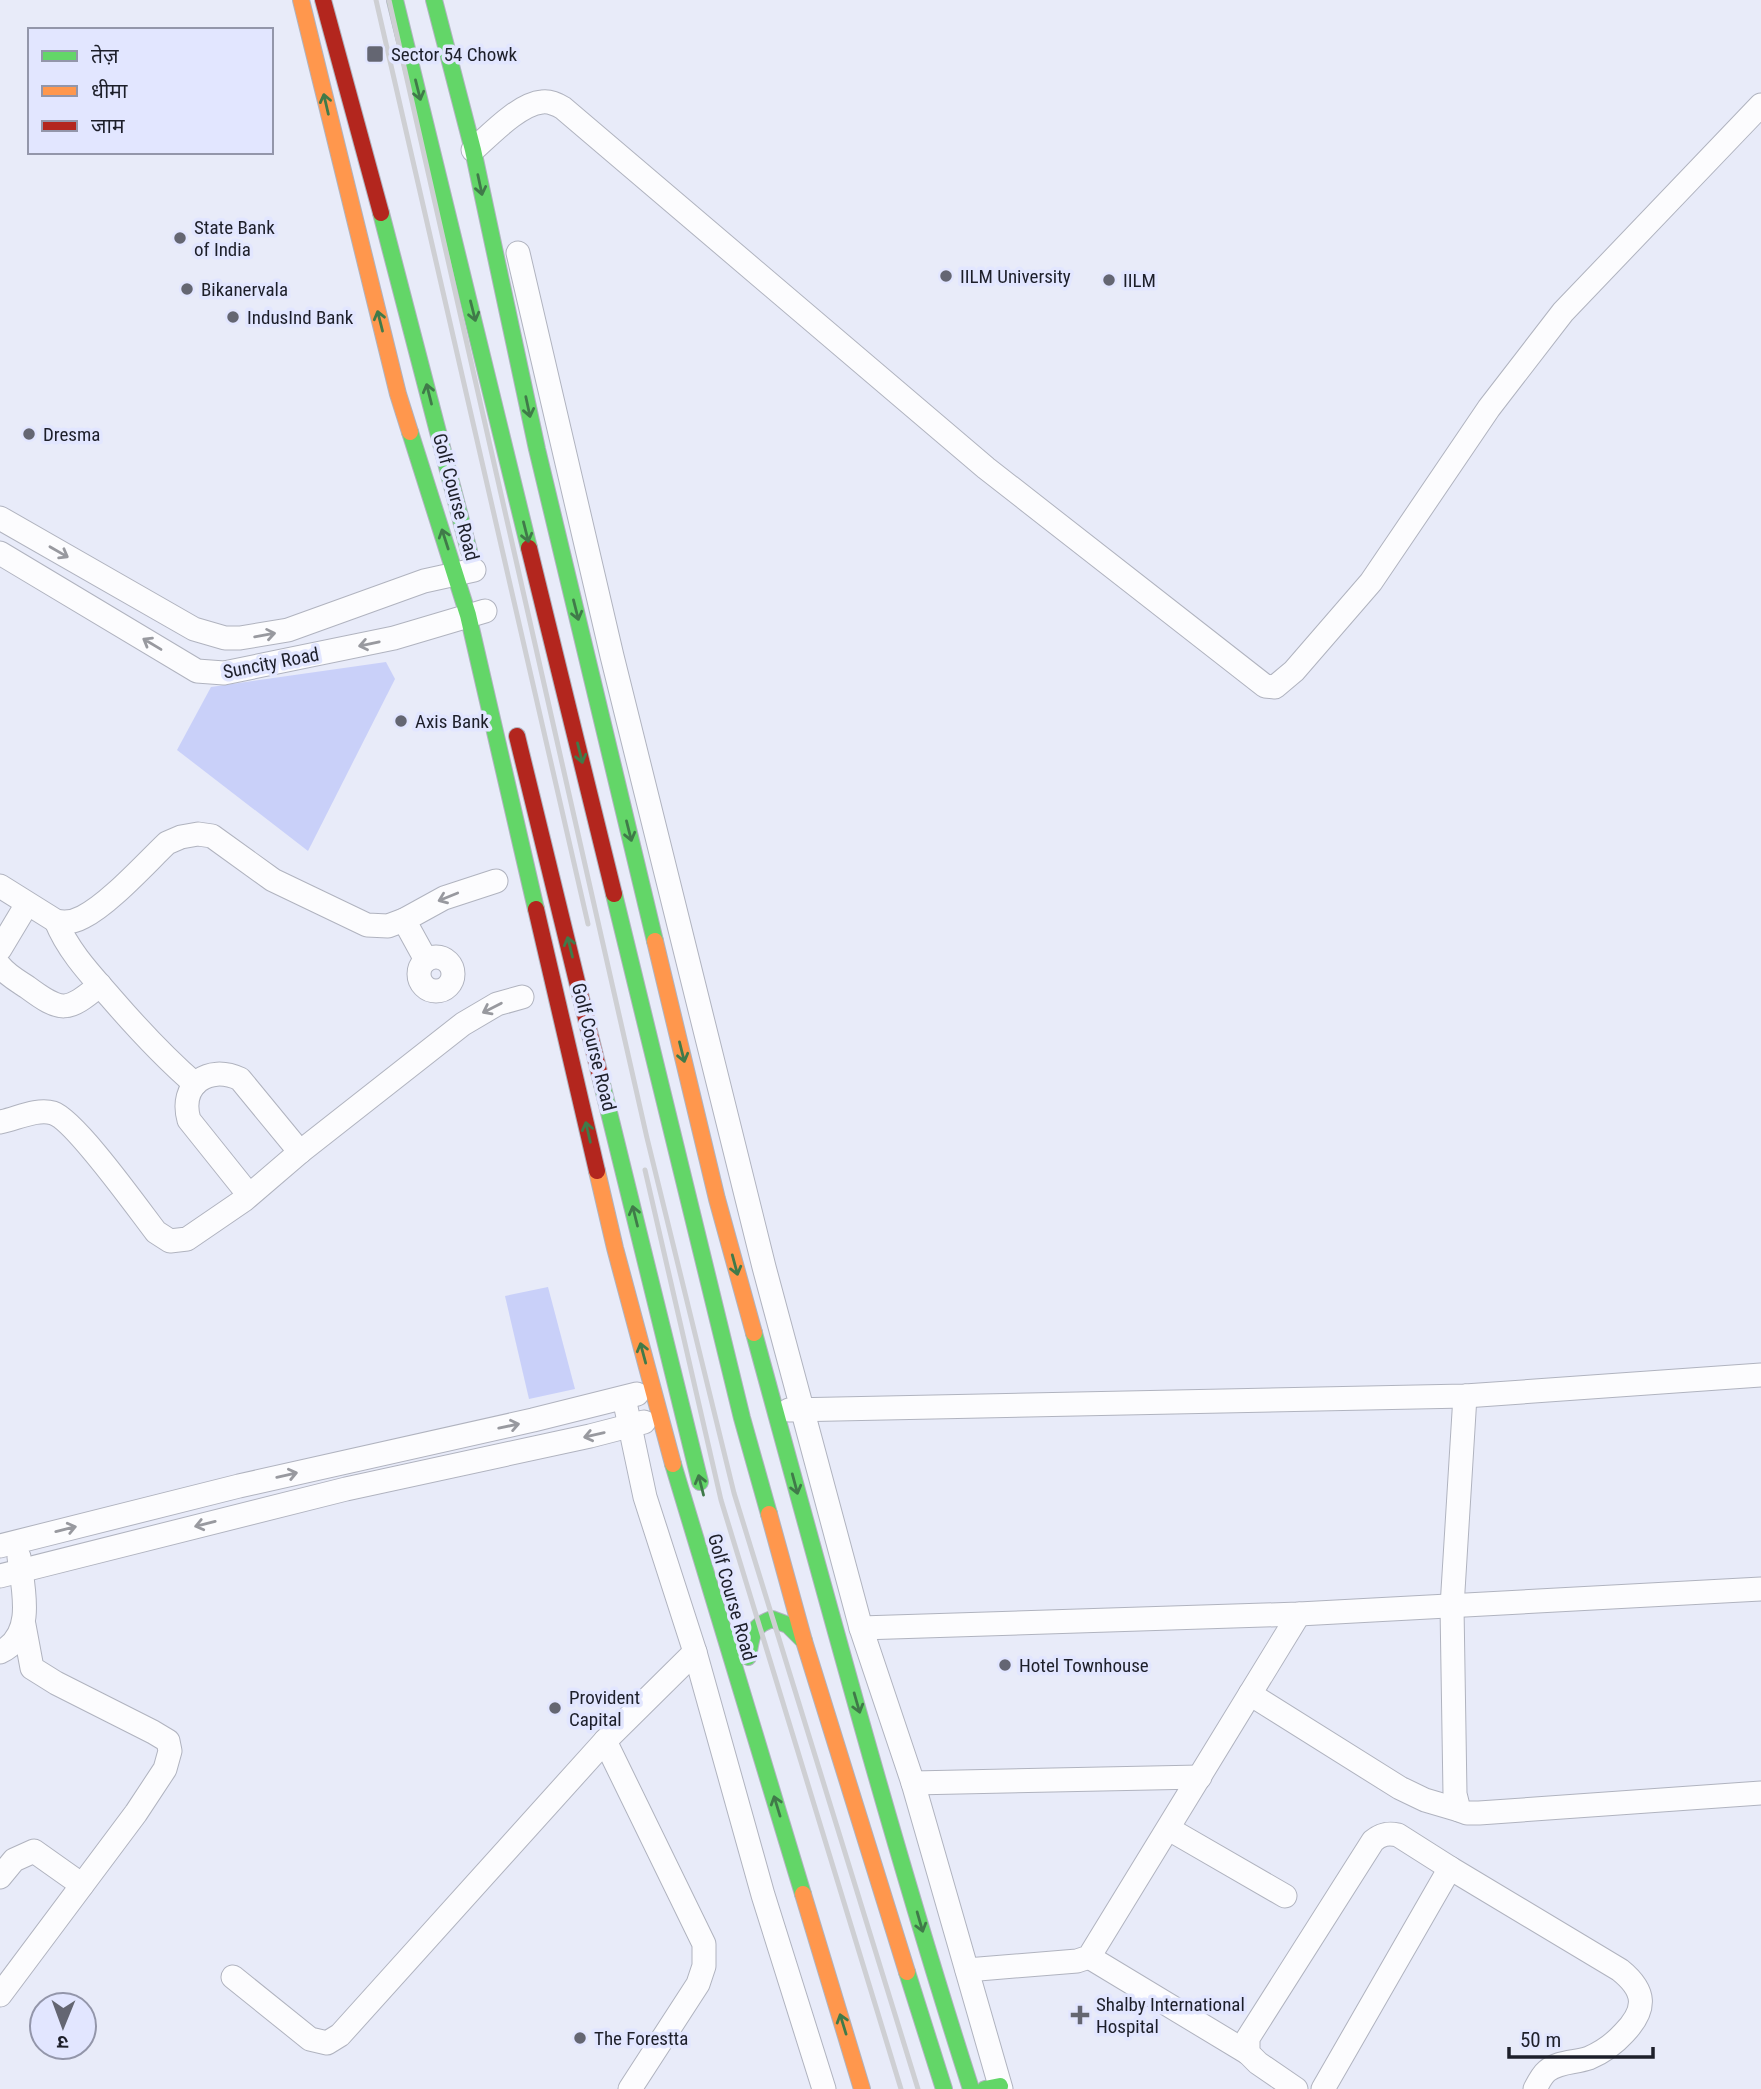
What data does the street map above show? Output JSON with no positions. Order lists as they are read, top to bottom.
{
  "streets": {
    "street": ["Golf Course Road", "Suncity Road"]
  },
  "crossings": [
    ["Golf Course Road", "Suncity Road"]
  ],
  "places": {
    "transit": ["Sector 54 Chowk"],
    "other": [
      "State Bank of India",
      "IILM University",
      "IILM",
      "Bikanervala",
      "IndusInd Bank",
      "Dresma",
      "Axis Bank",
      "Hotel Townhouse",
      "Provident Capital",
      "The Forestta"
    ],
    "health": ["Shalby International Hospital"]
  },
  "legend": ["तेज़", "धीमा", "जाम"],
  "scale_bar": "50 m",
  "north": "bottom"
}
